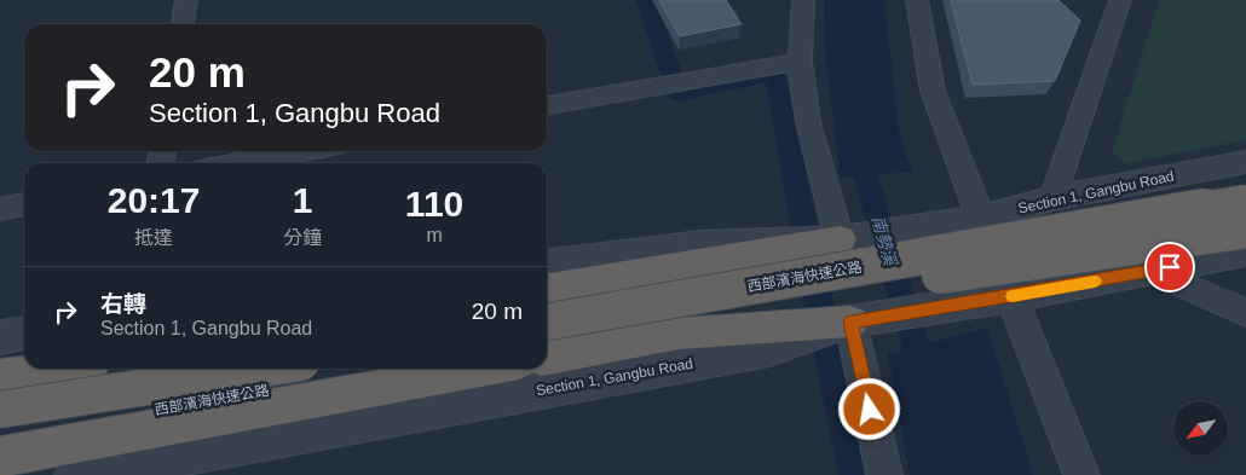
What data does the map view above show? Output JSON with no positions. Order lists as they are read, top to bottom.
{
  "streets": {
    "highway": ["西部濱海快速公路"],
    "street": ["Section 1, Gangbu Road"]
  },
  "water": ["南勢溪"],
  "north": "bottom left",
  "page": {
    "turn": ["20 m", "Section 1, Gangbu Road"],
    "eta": [
      "20:17",
      "抵達",
      "1",
      "分鐘",
      "110",
      "m"
    ],
    "list": [
      {
        "name": "右轉",
        "note": "Section 1, Gangbu Road",
        "value": "20 m"
      }
    ]
  }
}
